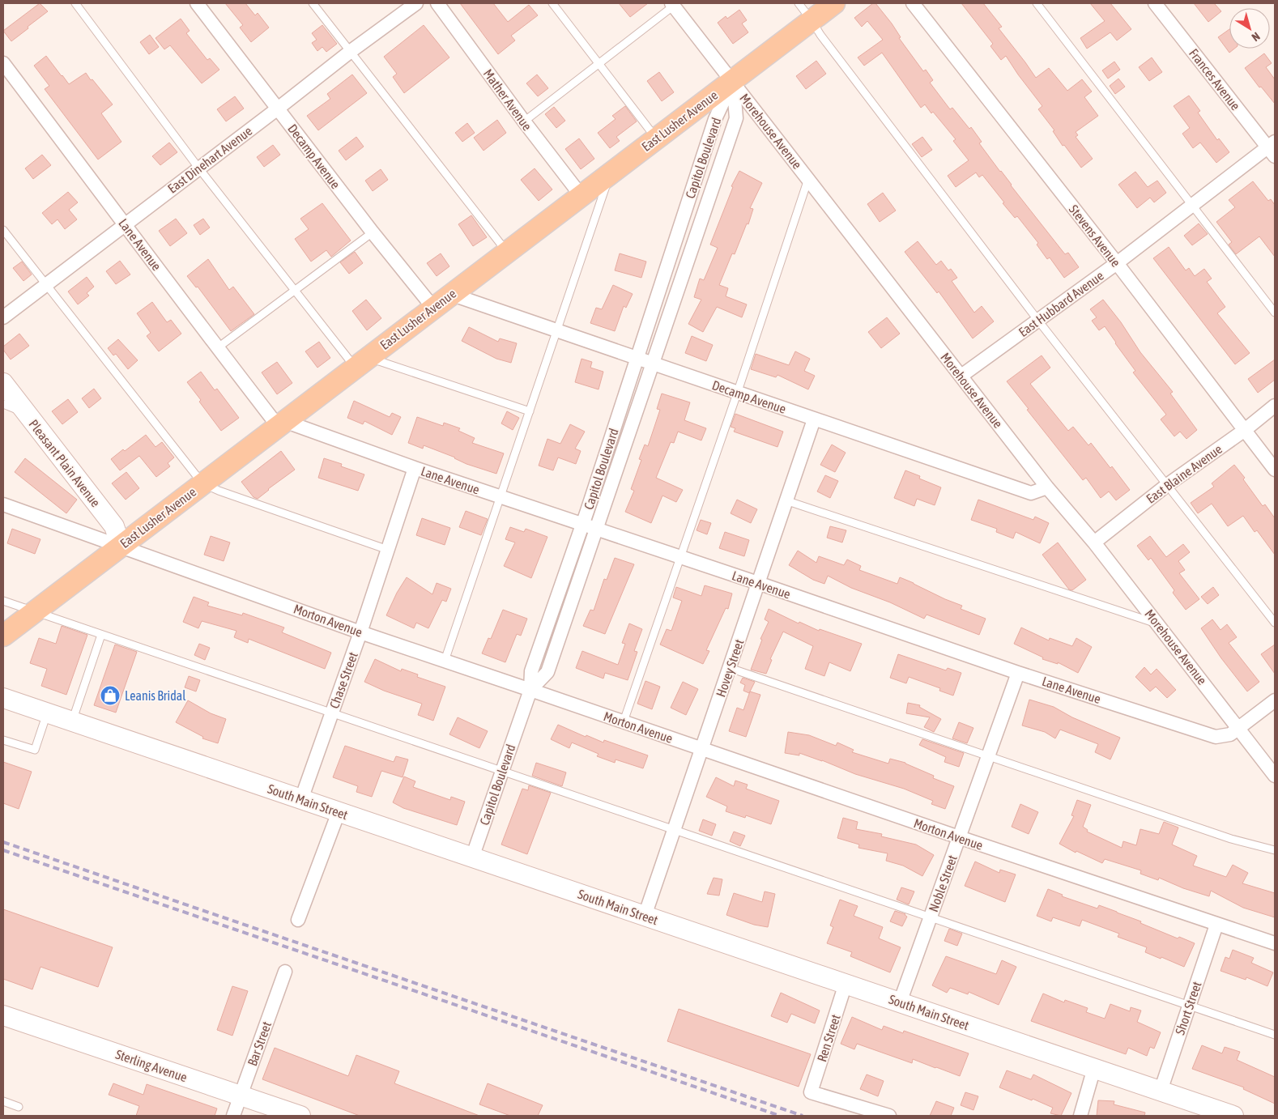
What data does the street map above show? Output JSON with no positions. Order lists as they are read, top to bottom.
{
  "streets": {
    "main road": [
      "East Lusher Avenue",
      "Pleasant Plain Avenue",
      "South Main Street",
      "Sterling Avenue"
    ],
    "street": [
      "Frances Avenue",
      "Mather Avenue",
      "Morehouse Avenue",
      "Decamp Avenue",
      "Capitol Boulevard",
      "East Dinehart Avenue",
      "Stevens Avenue",
      "Lane Avenue",
      "East Hubbard Avenue",
      "East Blaine Avenue",
      "Morton Avenue",
      "Hovey Street",
      "Chase Street",
      "Noble Street",
      "Short Street",
      "Ren Street",
      "Bar Street"
    ]
  },
  "crossings": [
    ["Frances Avenue", "East Hubbard Avenue"],
    ["Mather Avenue", "East Lusher Avenue"],
    ["East Lusher Avenue", "Morehouse Avenue"],
    ["East Lusher Avenue", "Decamp Avenue"],
    ["East Lusher Avenue", "Capitol Boulevard"],
    ["East Lusher Avenue", "Lane Avenue"],
    ["East Lusher Avenue", "Pleasant Plain Avenue"],
    ["East Lusher Avenue", "Morton Avenue"],
    ["Morehouse Avenue", "Decamp Avenue"],
    ["Morehouse Avenue", "Capitol Boulevard"],
    ["Morehouse Avenue", "Lane Avenue"],
    ["Morehouse Avenue", "East Hubbard Avenue"],
    ["Morehouse Avenue", "East Blaine Avenue"],
    ["Decamp Avenue", "Capitol Boulevard"],
    ["Decamp Avenue", "East Dinehart Avenue"],
    ["Decamp Avenue", "Hovey Street"],
    ["Capitol Boulevard", "Lane Avenue"],
    ["Capitol Boulevard", "Morton Avenue"],
    ["Capitol Boulevard", "South Main Street"],
    ["East Dinehart Avenue", "Lane Avenue"],
    ["Stevens Avenue", "East Hubbard Avenue"],
    ["Stevens Avenue", "East Blaine Avenue"],
    ["Lane Avenue", "Hovey Street"],
    ["Lane Avenue", "Chase Street"],
    ["Lane Avenue", "Noble Street"],
    ["Pleasant Plain Avenue", "Morton Avenue"],
    ["Morton Avenue", "Hovey Street"],
    ["Morton Avenue", "Chase Street"],
    ["Morton Avenue", "Noble Street"],
    ["Morton Avenue", "Short Street"],
    ["Hovey Street", "South Main Street"],
    ["Chase Street", "South Main Street"],
    ["South Main Street", "Noble Street"],
    ["South Main Street", "Short Street"],
    ["South Main Street", "Ren Street"],
    ["Bar Street", "Sterling Avenue"]
  ],
  "places": {
    "shop": ["Leanis Bridal"]
  },
  "north": "bottom right"
}
